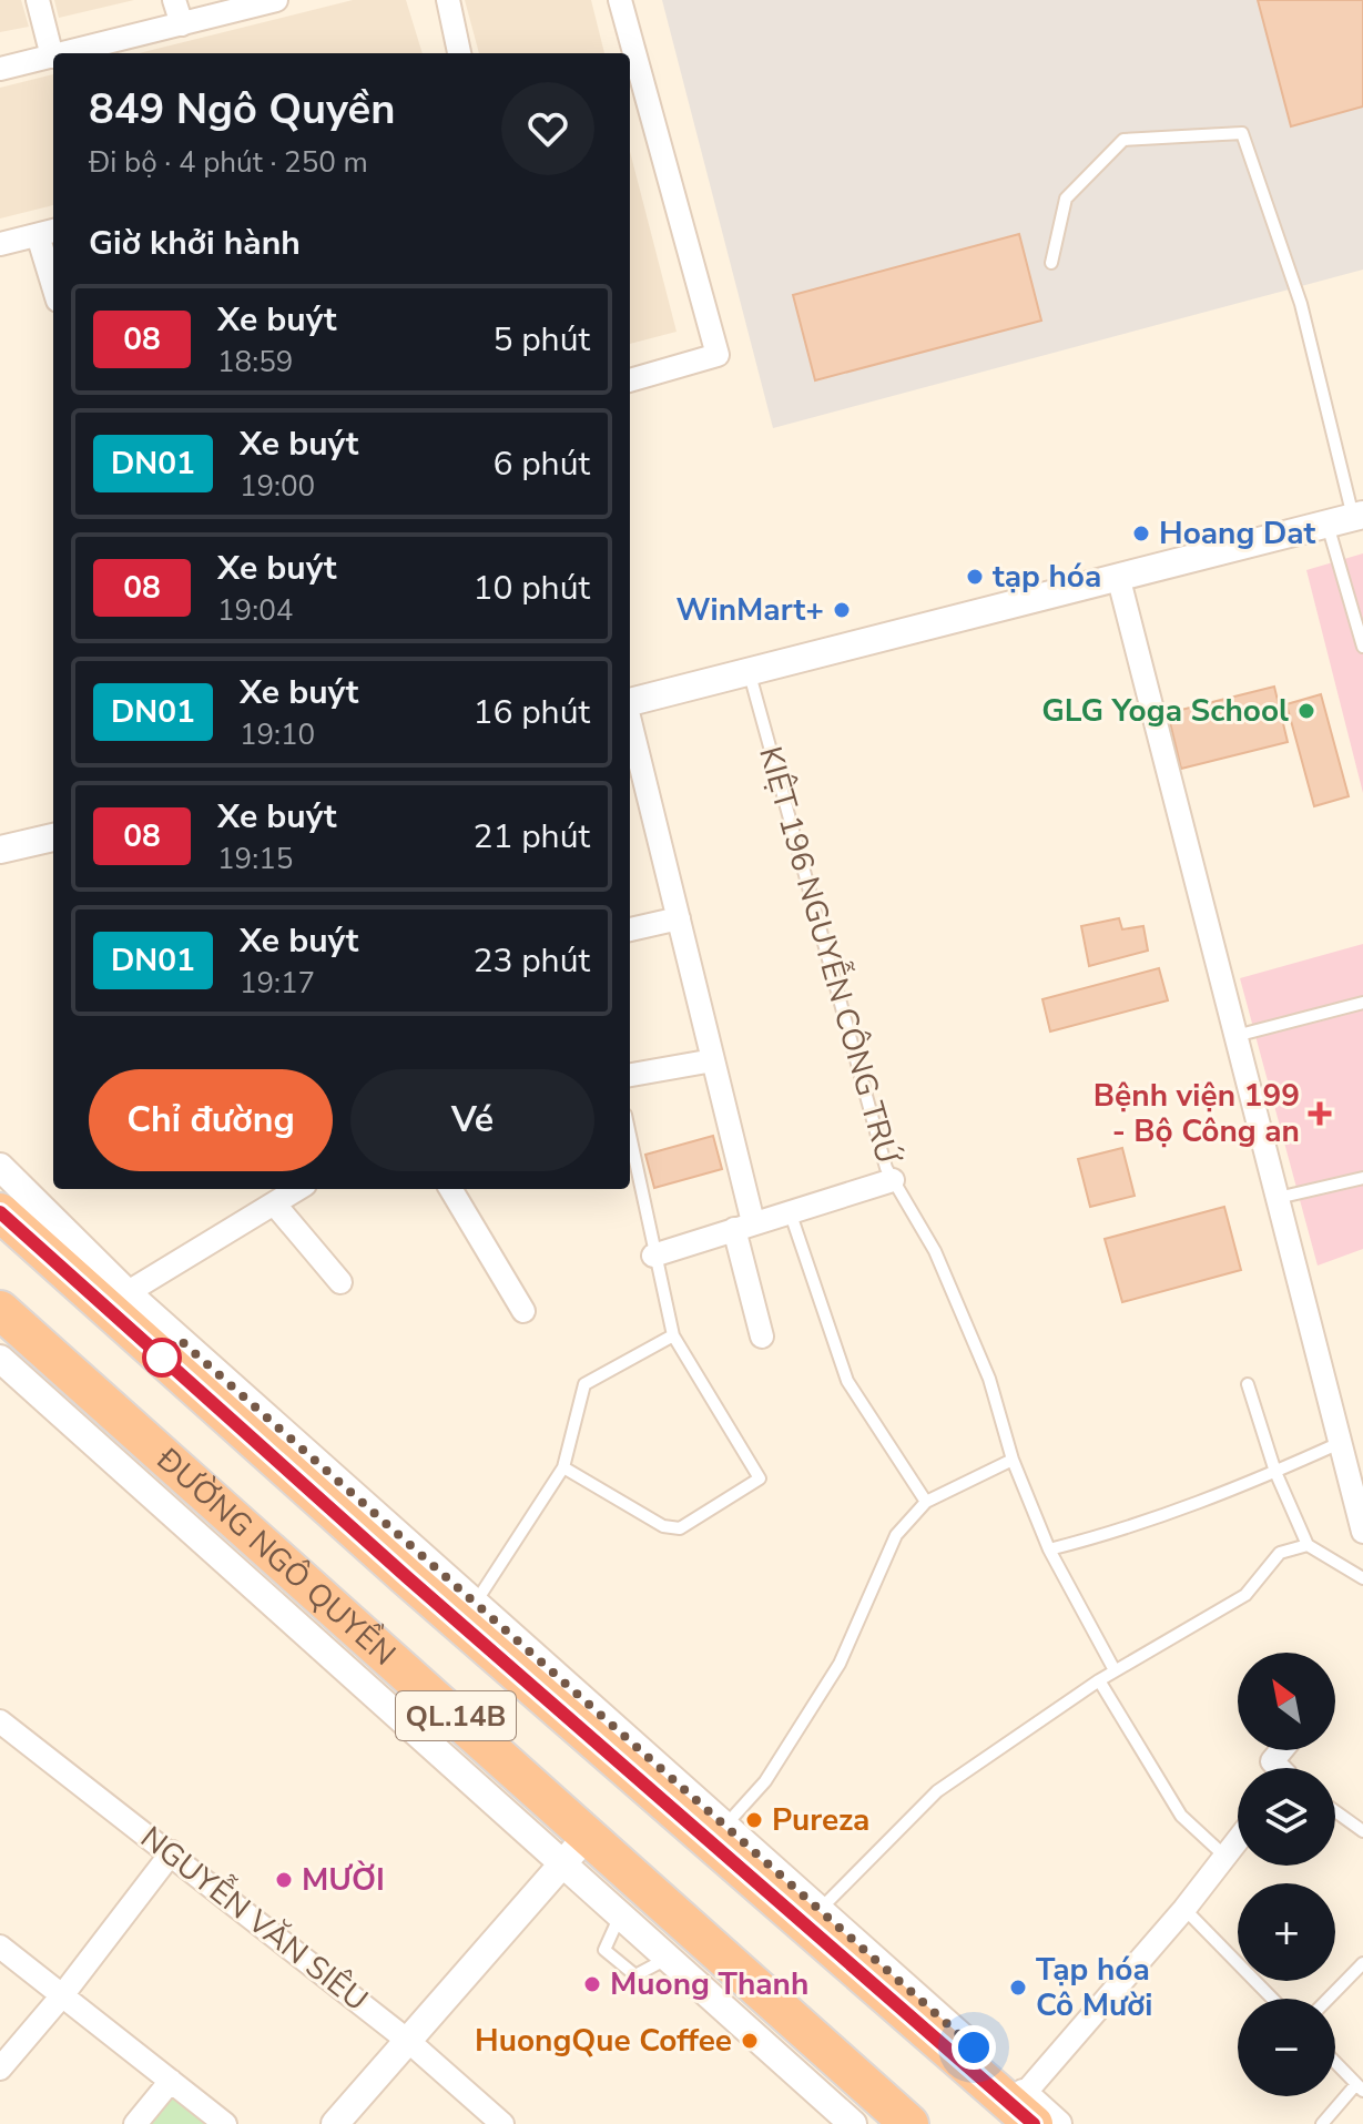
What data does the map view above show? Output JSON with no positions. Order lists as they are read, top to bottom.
{
  "streets": {
    "highway": ["ĐƯỜNG NGÔ QUYỀN", "QL.14B"],
    "street": ["NGUYỄN VĂN SIÊU"],
    "lane": ["KIỆT 196 NGUYỄN CÔNG TRỨ"]
  },
  "places": {
    "other": [
      "Hoang Dat",
      "tạp hóa",
      "WinMart+",
      "GLG Yoga School",
      "Pureza",
      "MƯỜI",
      "Muong Thanh",
      "Tạp hóa Cô Mười",
      "HuongQue Coffee"
    ],
    "health": ["Bệnh viện 199 - Bộ Công an"]
  },
  "lines": ["bus line 08"],
  "north": "top left",
  "page": {
    "heading": [
      ["849 Ngô Quyền", "Đi bộ · 4 phút · 250 m"],
      "Giờ khởi hành"
    ],
    "list": [
      {
        "mark": "08",
        "name": "Xe buýt",
        "note": "18:59",
        "value": "5 phút"
      },
      {
        "mark": "DN01",
        "name": "Xe buýt",
        "note": "19:00",
        "value": "6 phút"
      },
      {
        "mark": "08",
        "name": "Xe buýt",
        "note": "19:04",
        "value": "10 phút"
      },
      {
        "mark": "DN01",
        "name": "Xe buýt",
        "note": "19:10",
        "value": "16 phút"
      },
      {
        "mark": "08",
        "name": "Xe buýt",
        "note": "19:15",
        "value": "21 phút"
      },
      {
        "mark": "DN01",
        "name": "Xe buýt",
        "note": "19:17",
        "value": "23 phút"
      }
    ],
    "buttons": ["Chỉ đường", "Vé"],
    "map_buttons": ["+", "−"]
  }
}
